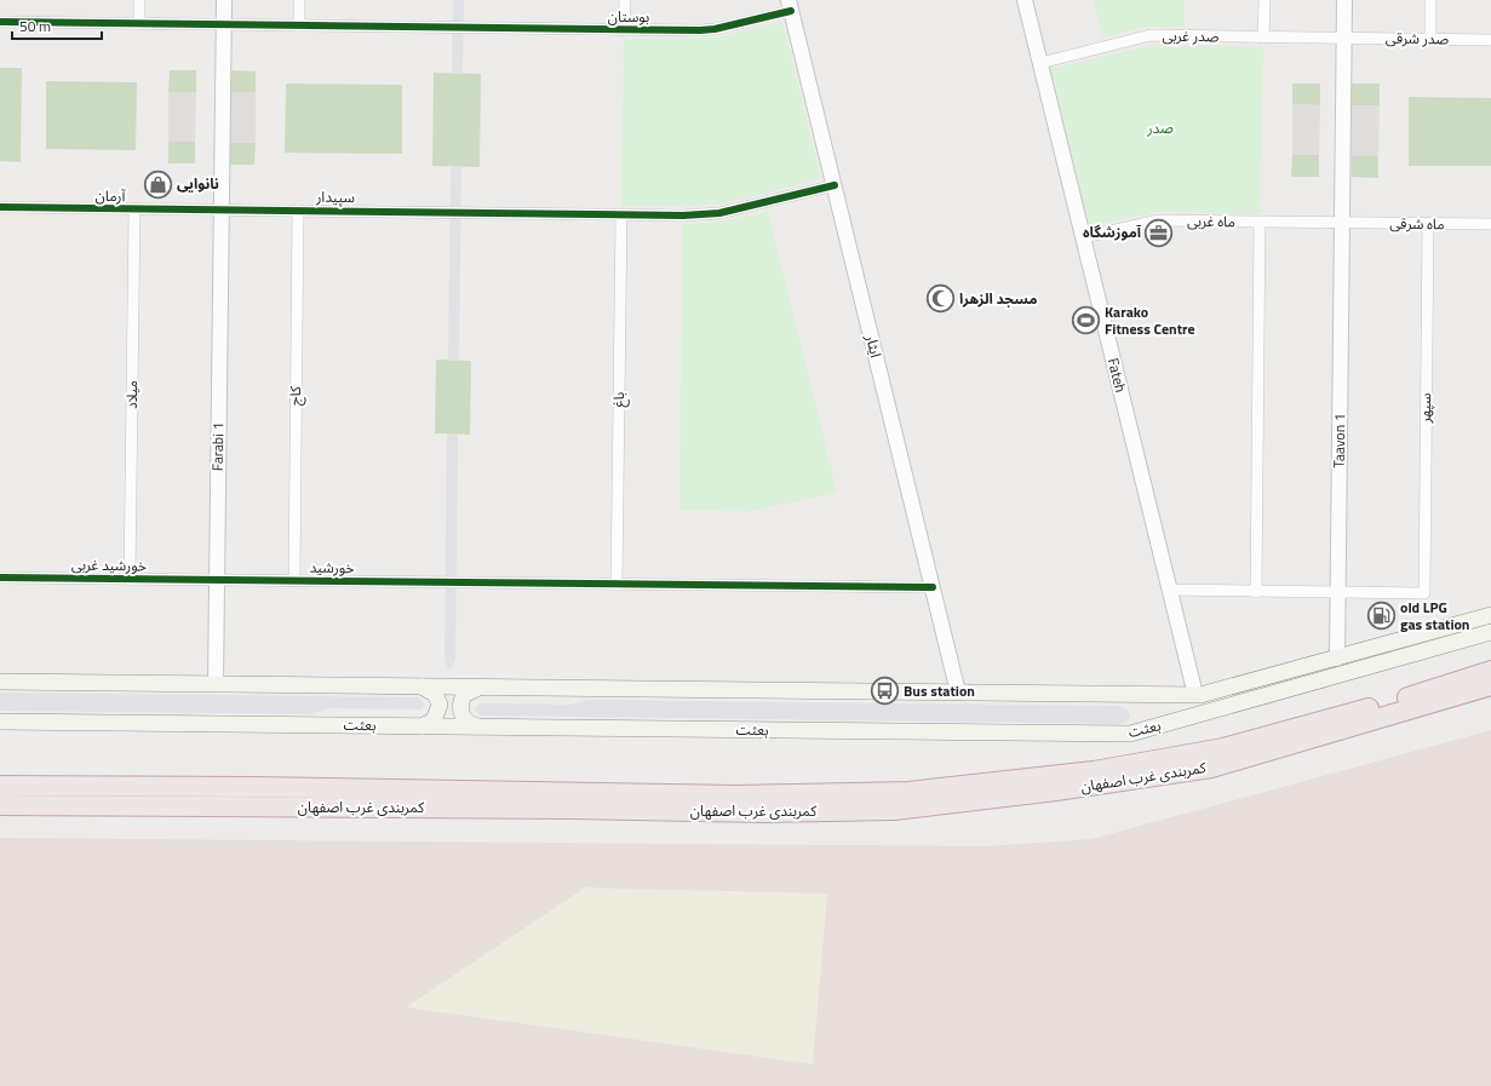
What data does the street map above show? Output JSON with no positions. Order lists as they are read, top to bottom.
{
  "streets": {
    "highway": ["کمربندی غرب اصفهان"],
    "main road": ["بعثت"],
    "street": [
      "بوستان",
      "صدر غربی",
      "صدر شرقی",
      "آرمان",
      "سپیدار",
      "ماه غربی",
      "ماه شرقی",
      "ایثار",
      "Fateh",
      "میلاد",
      "کاج",
      "باغ",
      "سپهر",
      "Taavon 1",
      "Farabi 1",
      "خورشید غربی",
      "خورشید"
    ]
  },
  "crossings": [
    ["بوستان", "ایثار"],
    ["بوستان", "Farabi 1"],
    ["صدر غربی", "صدر شرقی"],
    ["صدر غربی", "Fateh"],
    ["صدر غربی", "Taavon 1"],
    ["صدر شرقی", "Taavon 1"],
    ["آرمان", "سپیدار"],
    ["آرمان", "میلاد"],
    ["آرمان", "Farabi 1"],
    ["سپیدار", "ایثار"],
    ["سپیدار", "کاج"],
    ["سپیدار", "باغ"],
    ["سپیدار", "Farabi 1"],
    ["ماه غربی", "ماه شرقی"],
    ["ماه غربی", "Fateh"],
    ["ماه غربی", "Taavon 1"],
    ["ماه شرقی", "سپهر"],
    ["ماه شرقی", "Taavon 1"],
    ["ایثار", "خورشید"],
    ["ایثار", "بعثت"],
    ["Fateh", "بعثت"],
    ["میلاد", "خورشید غربی"],
    ["کاج", "خورشید"],
    ["باغ", "خورشید"],
    ["سپهر", "Taavon 1"],
    ["Taavon 1", "بعثت"],
    ["Farabi 1", "خورشید غربی"],
    ["Farabi 1", "خورشید"],
    ["Farabi 1", "بعثت"],
    ["خورشید غربی", "خورشید"]
  ],
  "parks": ["صدر"],
  "places": {
    "shop": ["نانوایی"],
    "office": ["آموزشگاه"],
    "mosque": ["مسجد الزهرا"],
    "sports": ["Karako Fitness Centre"],
    "fuel station": ["old LPG gas station"],
    "bus stop": ["Bus station"]
  },
  "scale_bar": "50 m"
}
